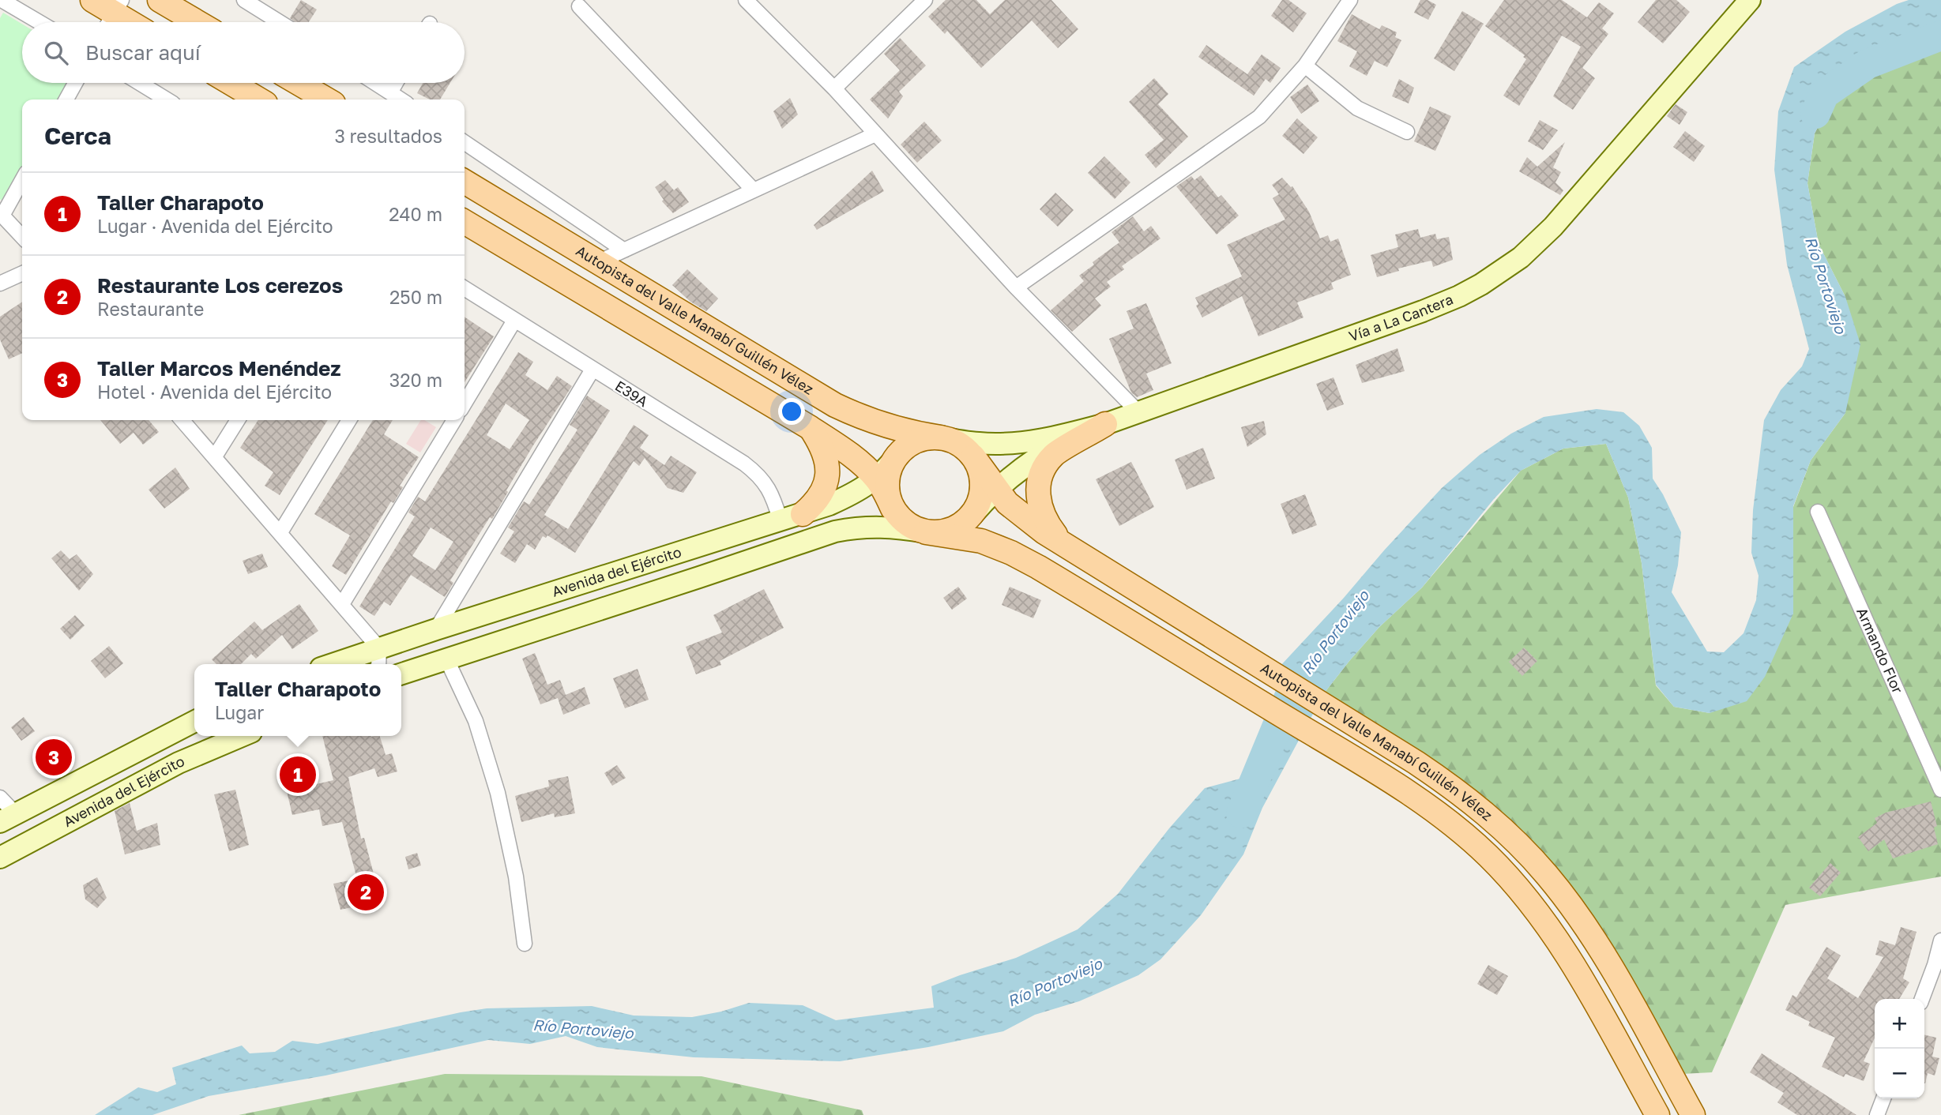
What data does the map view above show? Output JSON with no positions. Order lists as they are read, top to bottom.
{
  "streets": {
    "main road": ["Vía a La Cantera", "Autopista del Valle Manabí Guillén Vélez", "Avenida del Ejército"],
    "street": ["E39A", "Armando Flor"]
  },
  "crossings": [
    ["Vía a La Cantera", "Autopista del Valle Manabí Guillén Vélez"],
    ["Vía a La Cantera", "Avenida del Ejército"],
    ["Autopista del Valle Manabí Guillén Vélez", "Avenida del Ejército"],
    ["E39A", "Avenida del Ejército"]
  ],
  "water": ["Río Portoviejo"],
  "page": {
    "search": "Buscar aquí",
    "heading": ["Cerca", "3 resultados"],
    "list": [
      {
        "mark": "1",
        "name": "Taller Charapoto",
        "note": "Lugar · Avenida del Ejército",
        "value": "240 m"
      },
      {
        "mark": "2",
        "name": "Restaurante Los cerezos",
        "note": "Restaurante",
        "value": "250 m"
      },
      {
        "mark": "3",
        "name": "Taller Marcos Menéndez",
        "note": "Hotel · Avenida del Ejército",
        "value": "320 m"
      }
    ],
    "popup": ["Taller Charapoto", "Lugar"],
    "pins": ["3", "1", "2"],
    "map_buttons": ["+", "−"]
  }
}
